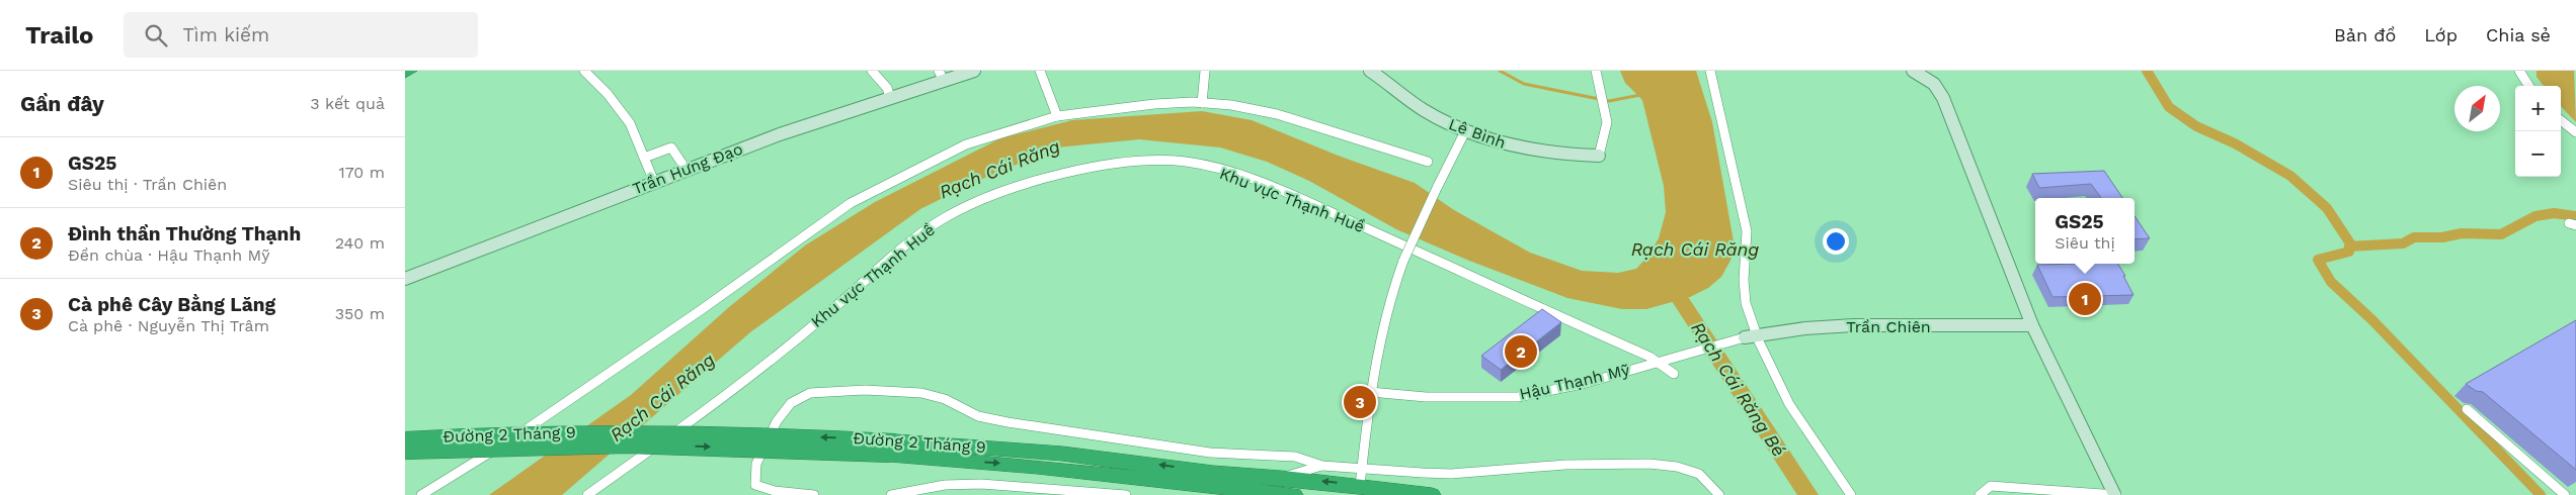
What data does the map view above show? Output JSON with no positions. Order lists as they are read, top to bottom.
{
  "streets": {
    "highway": ["Đường 2 Tháng 9"],
    "street": [
      "Lê Bình",
      "Trần Hưng Đạo",
      "Khu vực Thạnh Huề",
      "Trần Chiên",
      "Hậu Thạnh Mỹ"
    ]
  },
  "crossings": [
    ["Khu vực Thạnh Huề", "Hậu Thạnh Mỹ"],
    ["Trần Chiên", "Hậu Thạnh Mỹ"]
  ],
  "water": ["Rạch Cái Răng", "Rạch Cái Răng Bé"],
  "north": "top right",
  "page": {
    "header": "Trailo",
    "search": "Tìm kiếm",
    "nav": ["Bản đồ", "Lớp", "Chia sẻ"],
    "heading": ["Gần đây", "3 kết quả"],
    "map_buttons": ["+", "−"],
    "list": [
      {
        "mark": "1",
        "name": "GS25",
        "note": "Siêu thị · Trần Chiên",
        "value": "170 m"
      },
      {
        "mark": "2",
        "name": "Đình thần Thường Thạnh",
        "note": "Đền chùa · Hậu Thạnh Mỹ",
        "value": "240 m"
      },
      {
        "mark": "3",
        "name": "Cà phê Cây Bằng Lăng",
        "note": "Cà phê · Nguyễn Thị Trâm",
        "value": "350 m"
      }
    ],
    "popup": ["GS25", "Siêu thị"],
    "pins": ["1", "2", "3"]
  }
}
